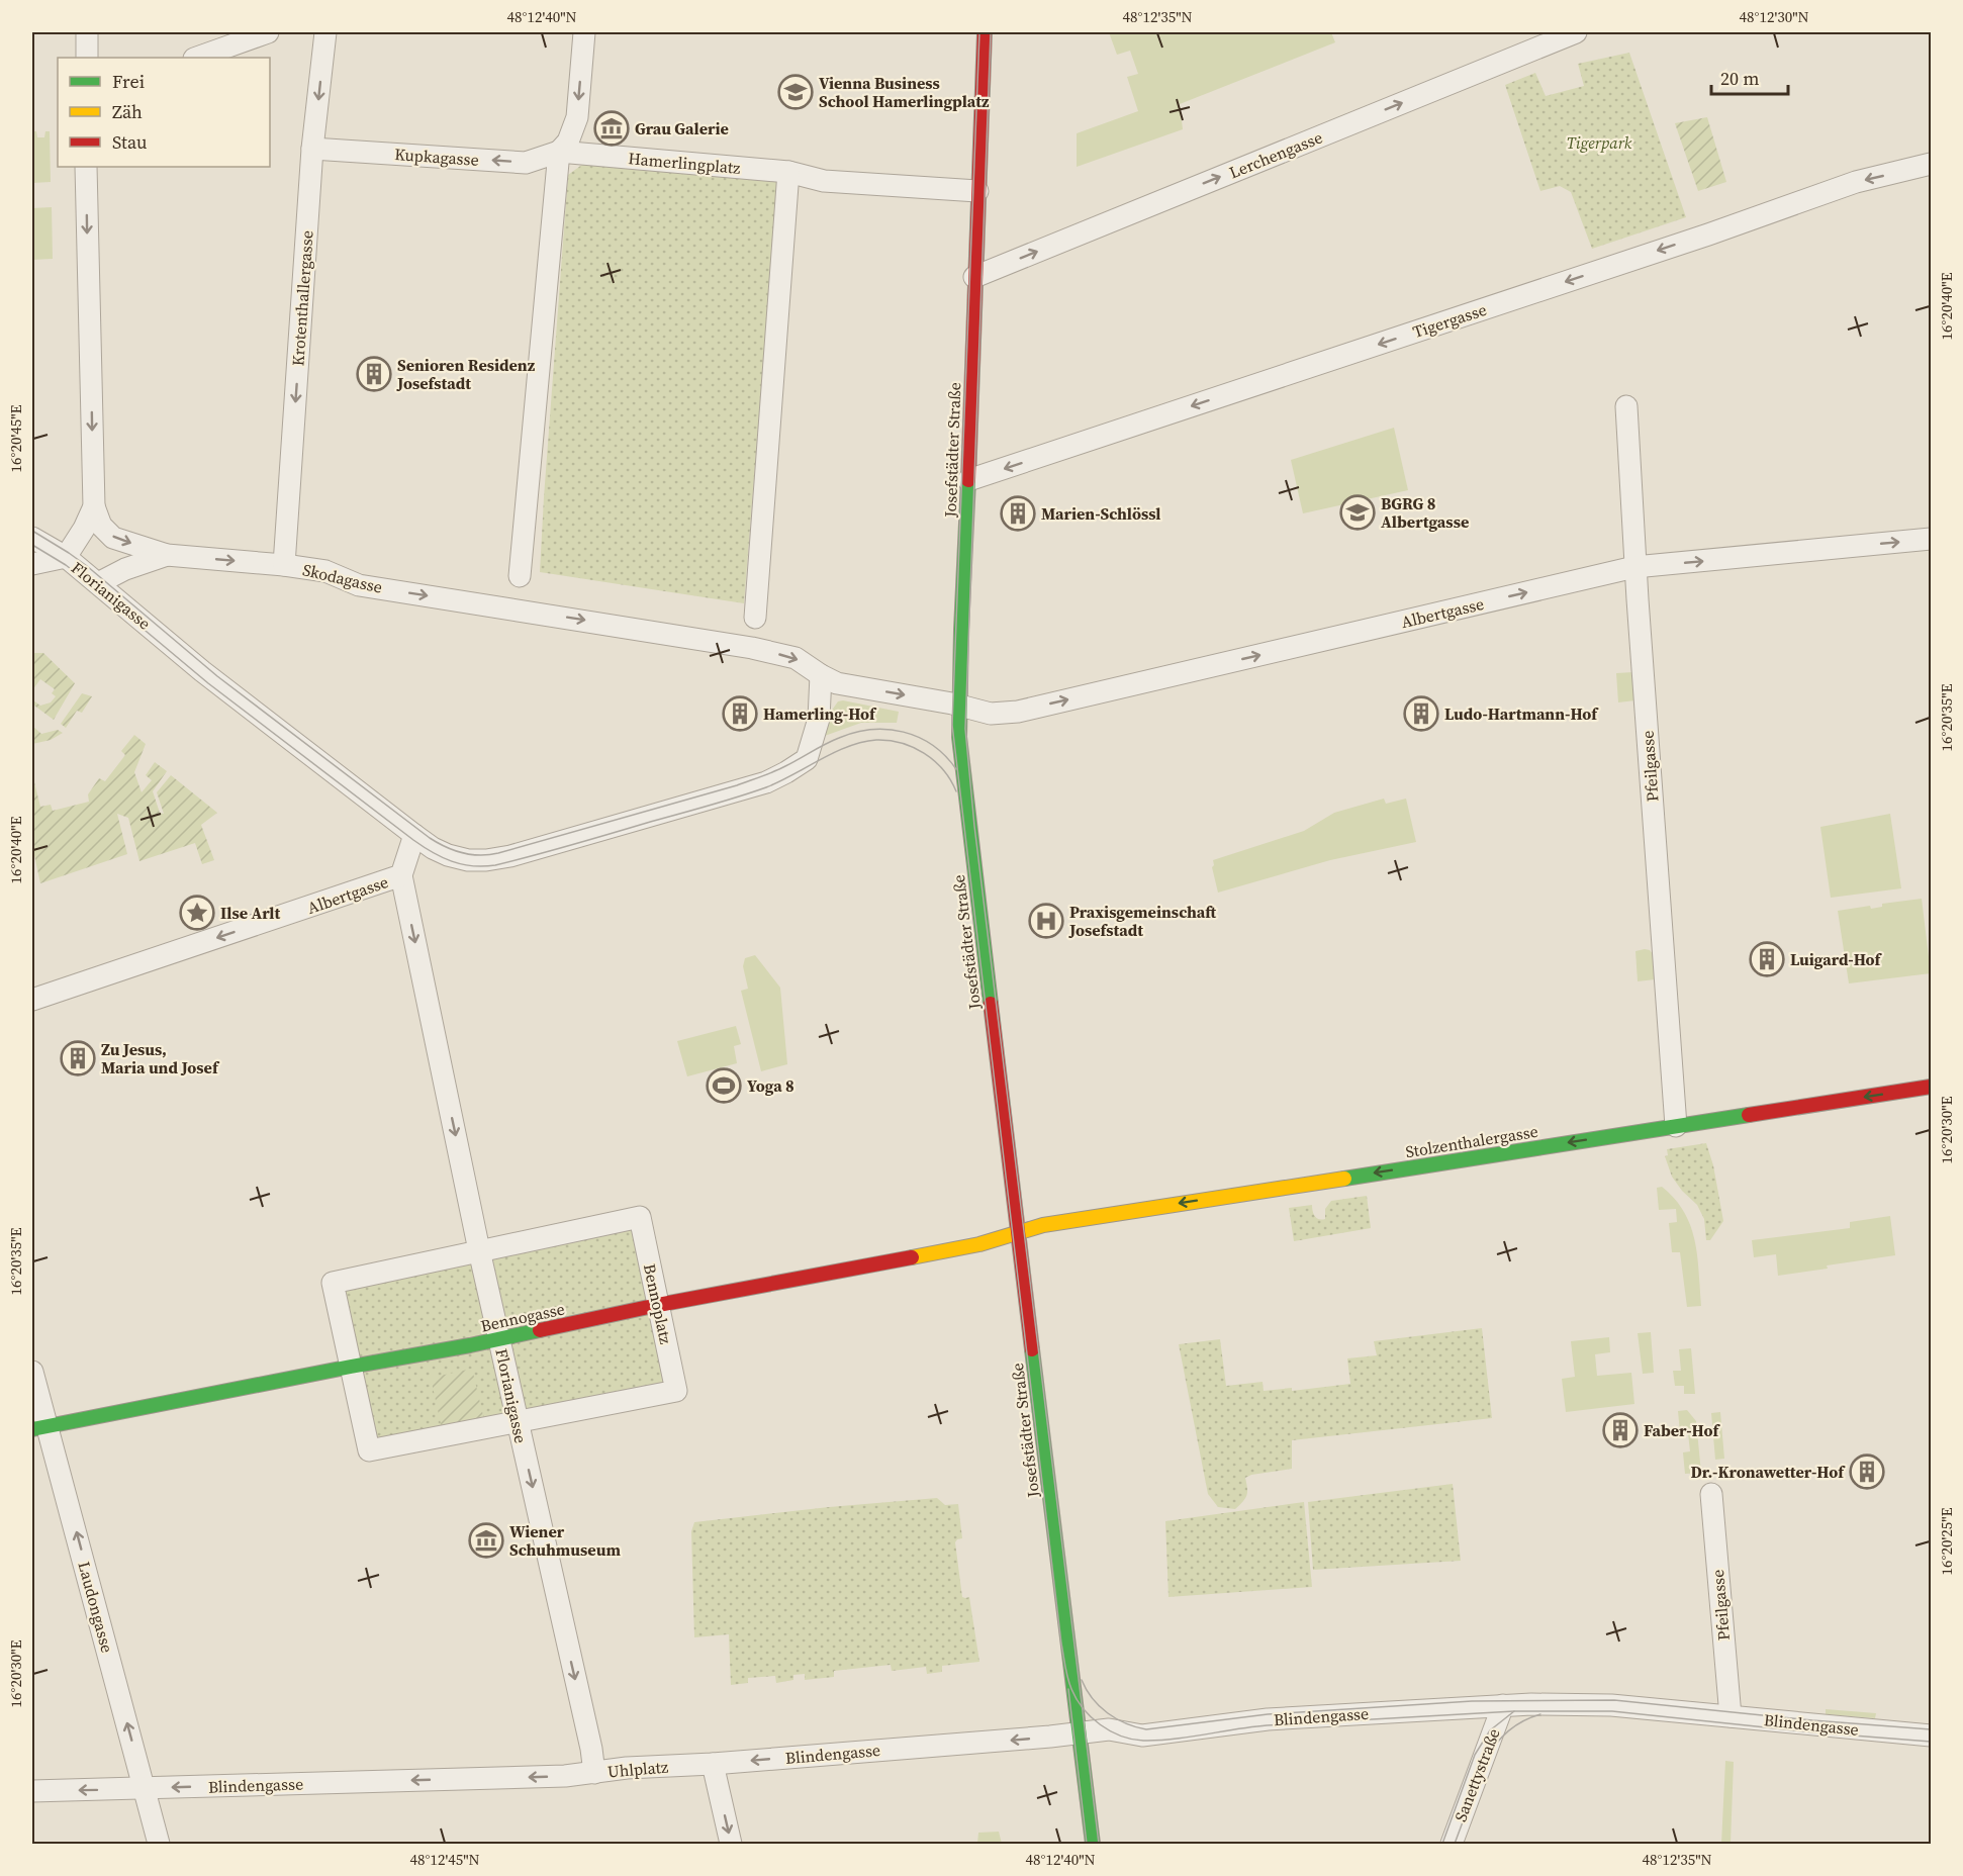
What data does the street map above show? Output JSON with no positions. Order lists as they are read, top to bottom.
{
  "streets": {
    "street": [
      "Lerchengasse",
      "Kupkagasse",
      "Hamerlingplatz",
      "Krotenthallergasse",
      "Tigergasse",
      "Josefstädter Straße",
      "Skodagasse",
      "Florianigasse",
      "Albertgasse",
      "Pfeilgasse",
      "Stolzenthalergasse",
      "Bennoplatz",
      "Bennogasse",
      "Laudongasse",
      "Blindengasse",
      "Uhlplatz",
      "Sanettystraße"
    ]
  },
  "crossings": [
    ["Lerchengasse", "Josefstädter Straße"],
    ["Kupkagasse", "Hamerlingplatz"],
    ["Kupkagasse", "Krotenthallergasse"],
    ["Krotenthallergasse", "Skodagasse"],
    ["Tigergasse", "Josefstädter Straße"],
    ["Josefstädter Straße", "Albertgasse"],
    ["Josefstädter Straße", "Stolzenthalergasse"],
    ["Josefstädter Straße", "Bennogasse"],
    ["Josefstädter Straße", "Blindengasse"],
    ["Skodagasse", "Florianigasse"],
    ["Skodagasse", "Albertgasse"],
    ["Florianigasse", "Albertgasse"],
    ["Florianigasse", "Bennoplatz"],
    ["Florianigasse", "Bennogasse"],
    ["Florianigasse", "Uhlplatz"],
    ["Albertgasse", "Pfeilgasse"],
    ["Pfeilgasse", "Stolzenthalergasse"],
    ["Pfeilgasse", "Blindengasse"],
    ["Stolzenthalergasse", "Bennogasse"],
    ["Bennoplatz", "Bennogasse"],
    ["Bennogasse", "Laudongasse"],
    ["Laudongasse", "Blindengasse"],
    ["Blindengasse", "Uhlplatz"],
    ["Blindengasse", "Sanettystraße"]
  ],
  "one_way": [
    "Lerchengasse",
    "Kupkagasse",
    "Krotenthallergasse",
    "Tigergasse",
    "Skodagasse",
    "Florianigasse",
    "Stolzenthalergasse",
    "Laudongasse",
    "Blindengasse",
    "Uhlplatz"
  ],
  "parks": ["Tigerpark"],
  "places": {
    "school or university": ["Vienna Business School Hamerlingplatz", "BGRG 8 Albertgasse"],
    "museum": ["Grau Galerie", "Wiener Schuhmuseum"],
    "building": [
      "Senioren Residenz Josefstadt",
      "Marien-Schlössl",
      "Hamerling-Hof",
      "Ludo-Hartmann-Hof",
      "Luigard-Hof",
      "Zu Jesus, Maria und Josef",
      "Faber-Hof",
      "Dr.-Kronawetter-Hof"
    ],
    "place": ["Ilse Arlt"],
    "hospital": ["Praxisgemeinschaft Josefstadt"],
    "sports": ["Yoga 8"]
  },
  "legend": ["Frei", "Zäh", "Stau"],
  "scale_bar": "20 m",
  "coordinates": [
    "48°12'40\"N",
    "48°12'35\"N",
    "48°12'30\"N",
    "16°20'40\"E",
    "16°20'45\"E",
    "16°20'35\"E",
    "16°20'30\"E",
    "16°20'25\"E",
    "48°12'45\"N"
  ]
}
